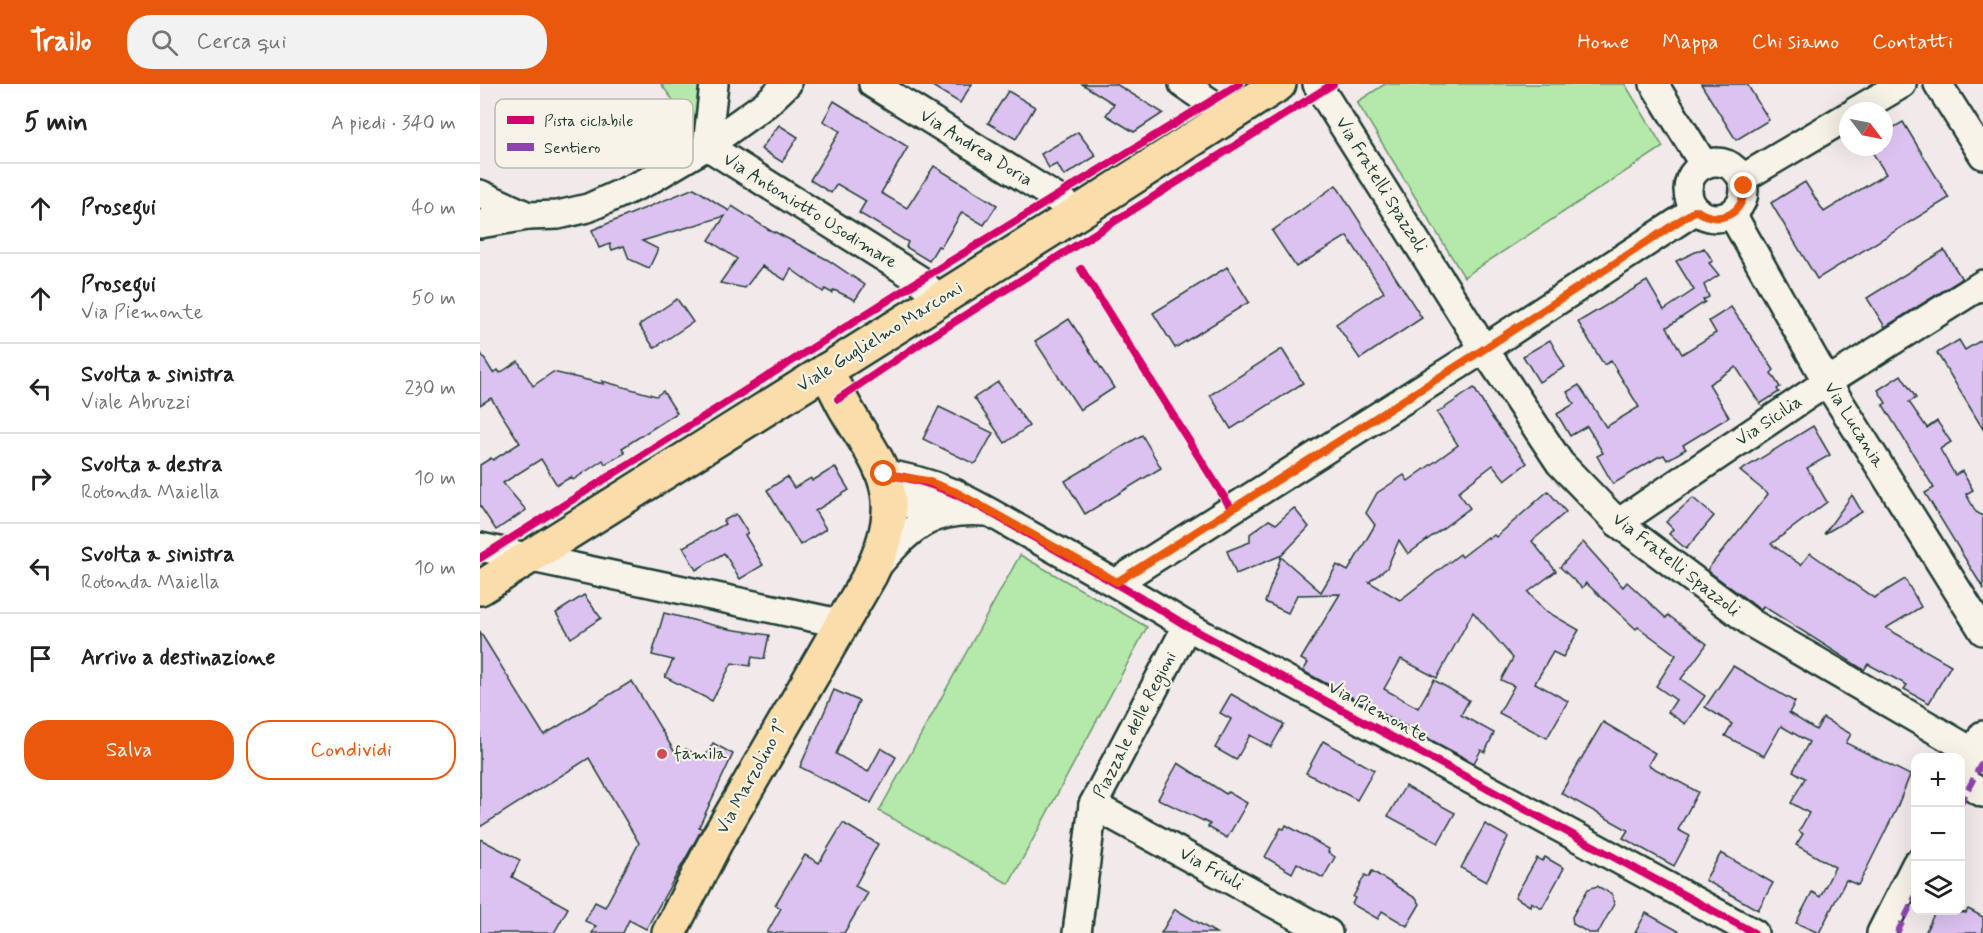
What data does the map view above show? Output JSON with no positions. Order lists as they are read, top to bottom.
{
  "streets": {
    "main road": ["Viale Guglielmo Marconi", "Via Marzolino 1°"],
    "street": [
      "Via Andrea Doria",
      "Via Fratelli Spazzoli",
      "Via Antoniotto Usodimare",
      "Via Sicilia",
      "Via Lucania",
      "Via Piemonte",
      "Piazzale delle Regioni",
      "Via Friuli"
    ]
  },
  "crossings": [
    ["Via Andrea Doria", "Viale Guglielmo Marconi"],
    ["Via Fratelli Spazzoli", "Via Sicilia"],
    ["Via Antoniotto Usodimare", "Viale Guglielmo Marconi"],
    ["Via Sicilia", "Via Lucania"],
    ["Via Piemonte", "Piazzale delle Regioni"],
    ["Via Piemonte", "Via Marzolino 1°"],
    ["Piazzale delle Regioni", "Via Friuli"]
  ],
  "places": ["famila"],
  "legend": ["Pista ciclabile", "Sentiero"],
  "north": "bottom right",
  "page": {
    "header": "Trailo",
    "search": "Cerca qui",
    "nav": [
      "Home",
      "Mappa",
      "Chi siamo",
      "Contatti"
    ],
    "heading": ["5 min", "A piedi · 340 m"],
    "list": [
      ["Prosegui", "40 m"],
      ["Prosegui", "Via Piemonte", "50 m"],
      ["Svolta a sinistra", "Viale Abruzzi", "230 m"],
      ["Svolta a destra", "Rotonda Maiella", "10 m"],
      ["Svolta a sinistra", "Rotonda Maiella", "10 m"],
      "Arrivo a destinazione"
    ],
    "buttons": ["Salva", "Condividi"],
    "map_buttons": ["+", "−"]
  }
}
